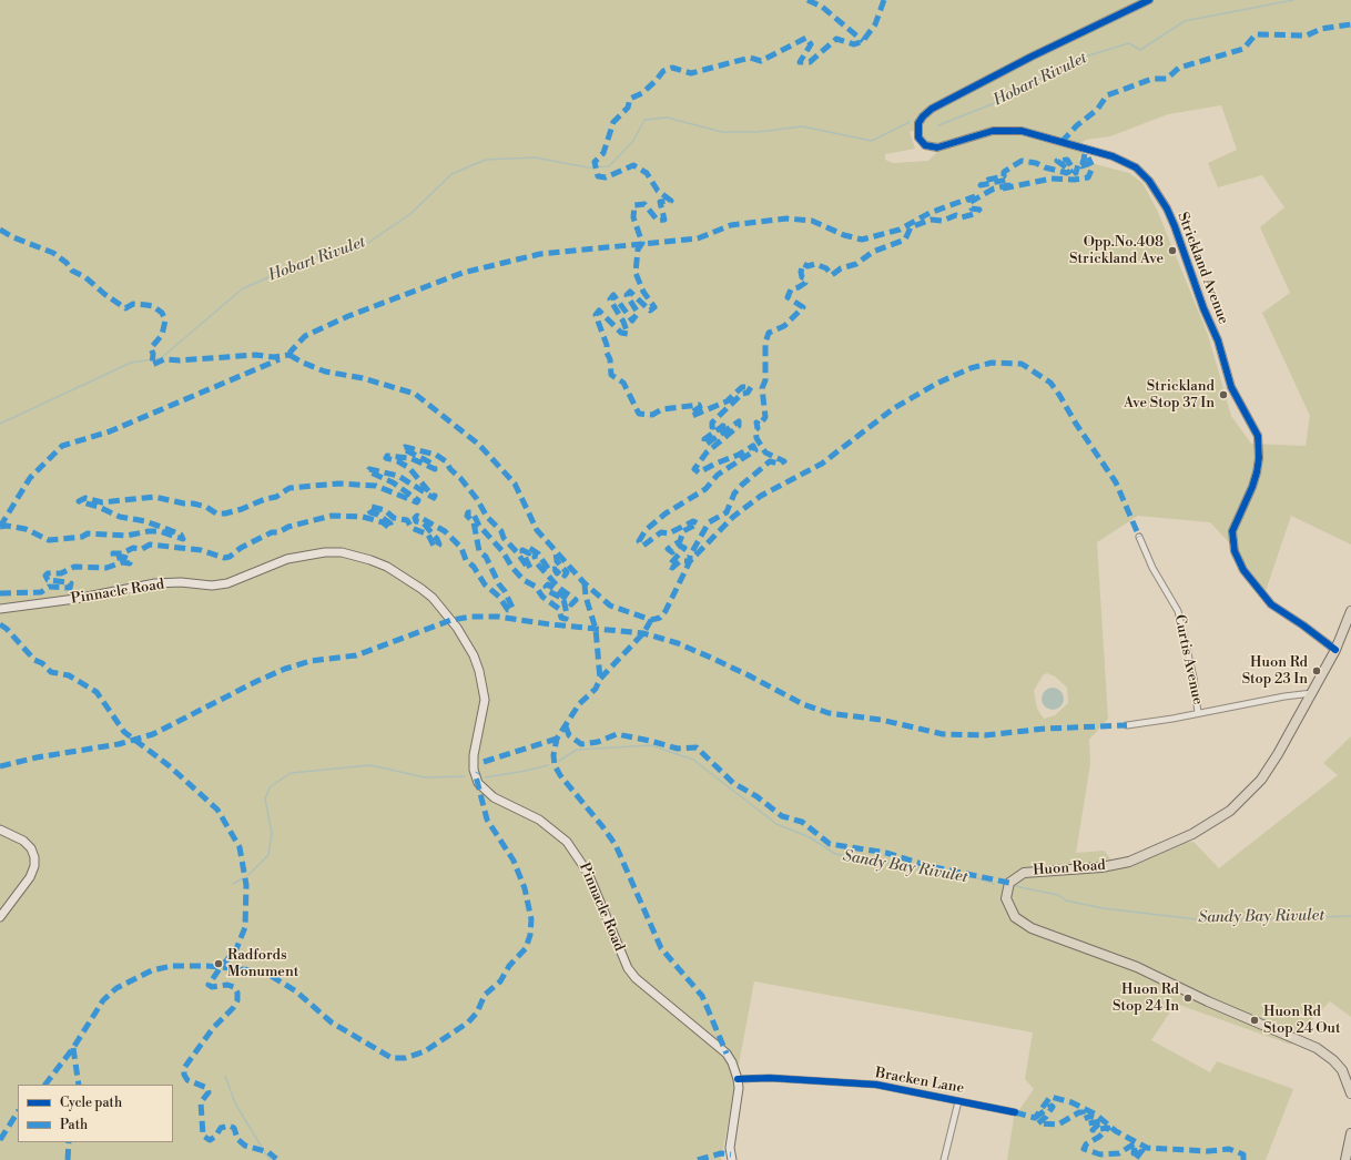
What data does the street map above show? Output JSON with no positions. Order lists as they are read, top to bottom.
{
  "streets": {
    "main road": ["Pinnacle Road", "Huon Road"],
    "street": ["Strickland Avenue", "Curtis Avenue", "Bracken Lane"]
  },
  "crossings": [
    ["Strickland Avenue", "Huon Road"],
    ["Pinnacle Road", "Bracken Lane"]
  ],
  "water": ["Hobart Rivulet", "Sandy Bay Rivulet"],
  "places": [
    "Opp.No.408 Strickland Ave",
    "Strickland Ave Stop 37 In",
    "Huon Rd Stop 23 In",
    "Radfords Monument",
    "Huon Rd Stop 24 In",
    "Huon Rd Stop 24 Out"
  ],
  "legend": ["Cycle path", "Path"]
}
